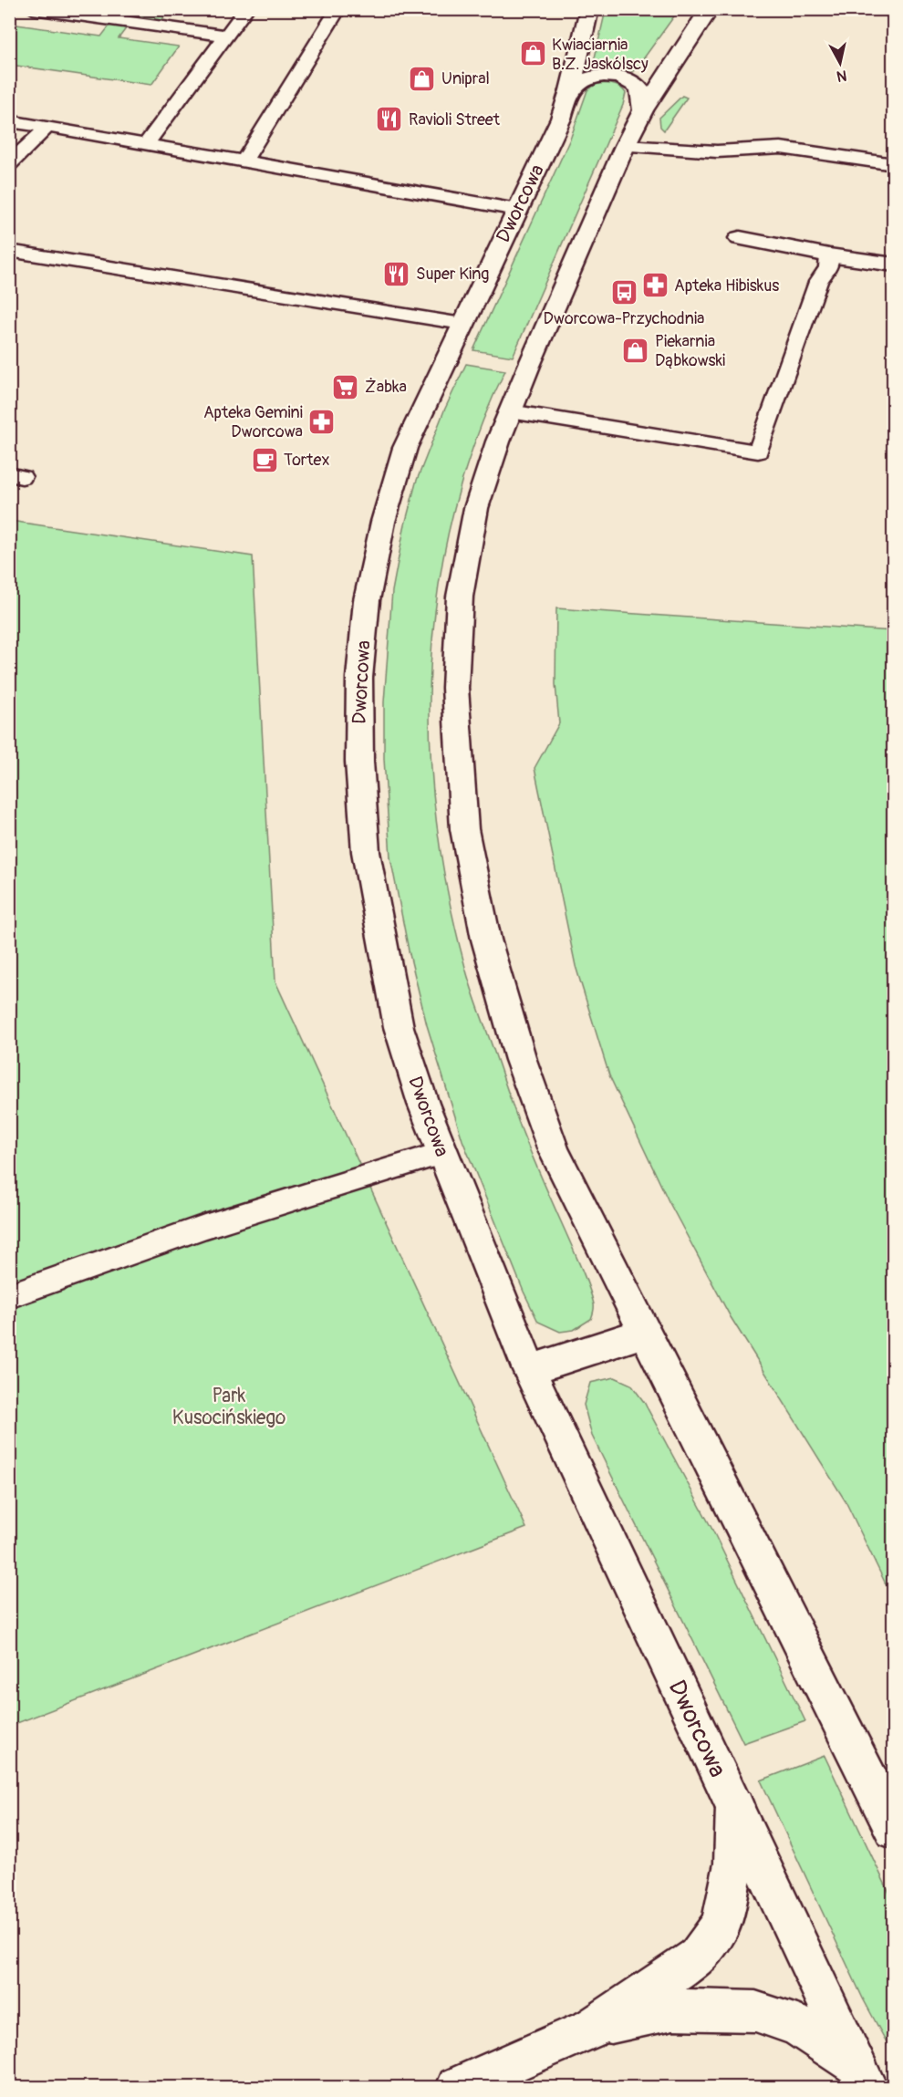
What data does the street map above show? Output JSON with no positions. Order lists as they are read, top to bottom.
{
  "streets": {
    "street": ["Dworcowa"]
  },
  "parks": ["Park Kusocińskiego"],
  "places": {
    "shop": ["Kwiaciarnia B.Z. Jaskólscy", "Unipral", "Piekarnia Dąbkowski"],
    "restaurant": ["Ravioli Street", "Super King"],
    "pharmacy": ["Apteka Hibiskus", "Apteka Gemini Dworcowa"],
    "bus stop": ["Dworcowa-Przychodnia"],
    "supermarket": ["Żabka"],
    "cafe": ["Tortex"]
  },
  "north": "bottom"
}
